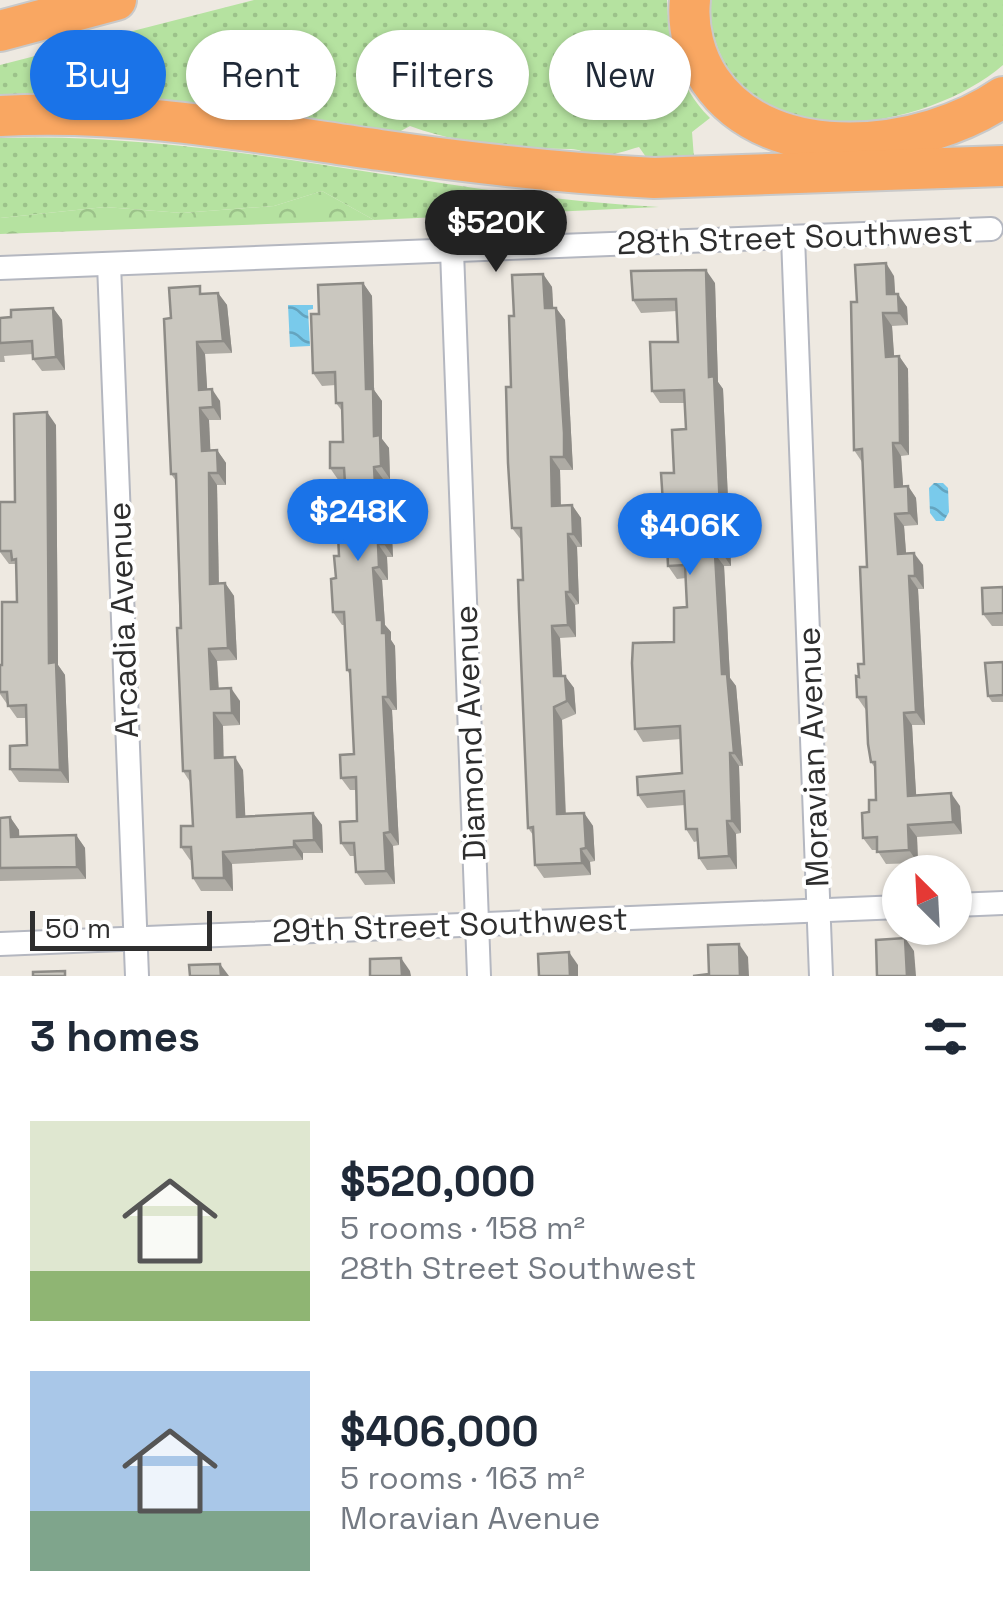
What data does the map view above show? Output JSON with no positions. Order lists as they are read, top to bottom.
{
  "streets": {
    "street": [
      "28th Street Southwest",
      "Arcadia Avenue",
      "Diamond Avenue",
      "Moravian Avenue",
      "29th Street Southwest"
    ]
  },
  "crossings": [
    ["28th Street Southwest", "Arcadia Avenue"],
    ["28th Street Southwest", "Diamond Avenue"],
    ["28th Street Southwest", "Moravian Avenue"],
    ["Arcadia Avenue", "29th Street Southwest"],
    ["Diamond Avenue", "29th Street Southwest"],
    ["Moravian Avenue", "29th Street Southwest"]
  ],
  "scale_bar": "50 m",
  "north": "top left",
  "page": {
    "chip": [
      "Buy",
      "Rent",
      "Filters",
      "New"
    ],
    "price": ["$520K", "$248K", "$406K"],
    "scale": "50 m",
    "heading": "3 homes",
    "list": [
      {
        "name": "$520,000",
        "note": "5 rooms · 158 m² · 28th Street Southwest"
      },
      {
        "name": "$406,000",
        "note": "5 rooms · 163 m² · Moravian Avenue"
      }
    ]
  }
}
